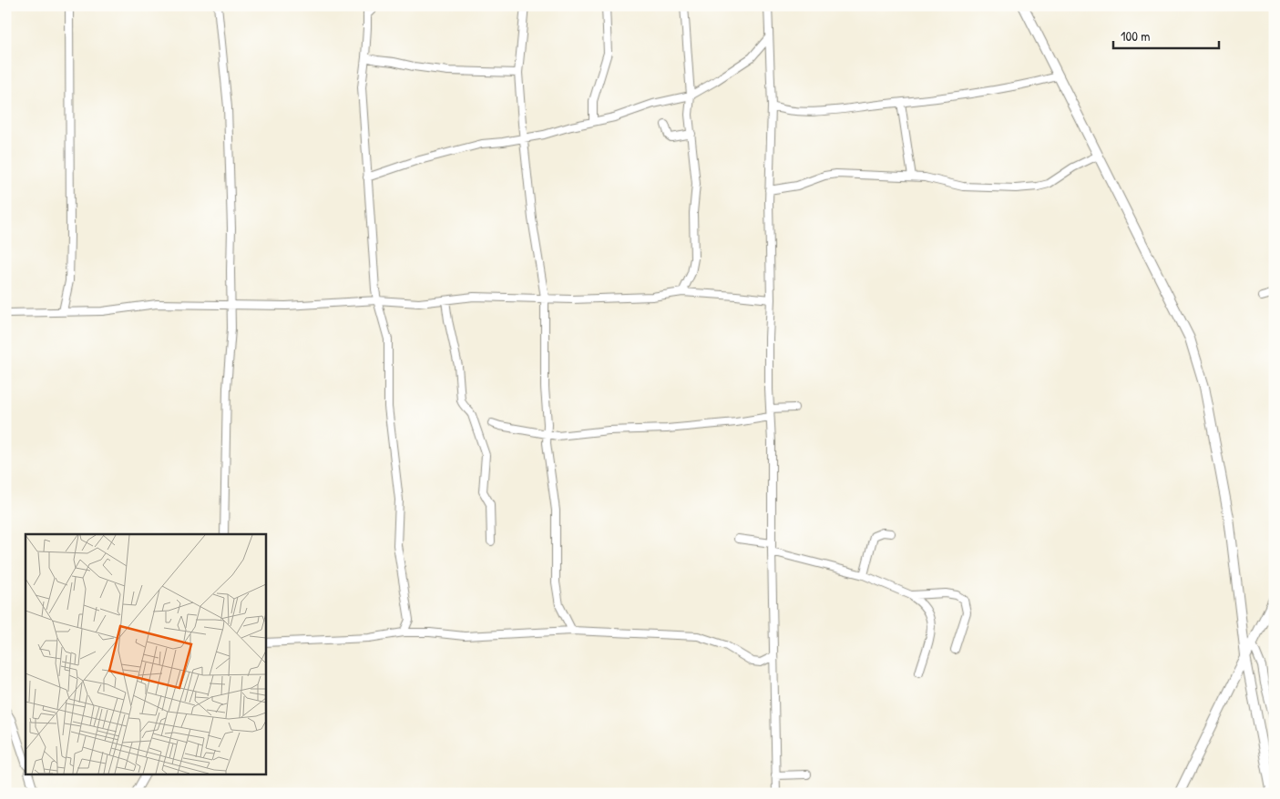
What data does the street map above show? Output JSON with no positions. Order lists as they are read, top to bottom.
{
  "scale_bar": "100 m"
}
